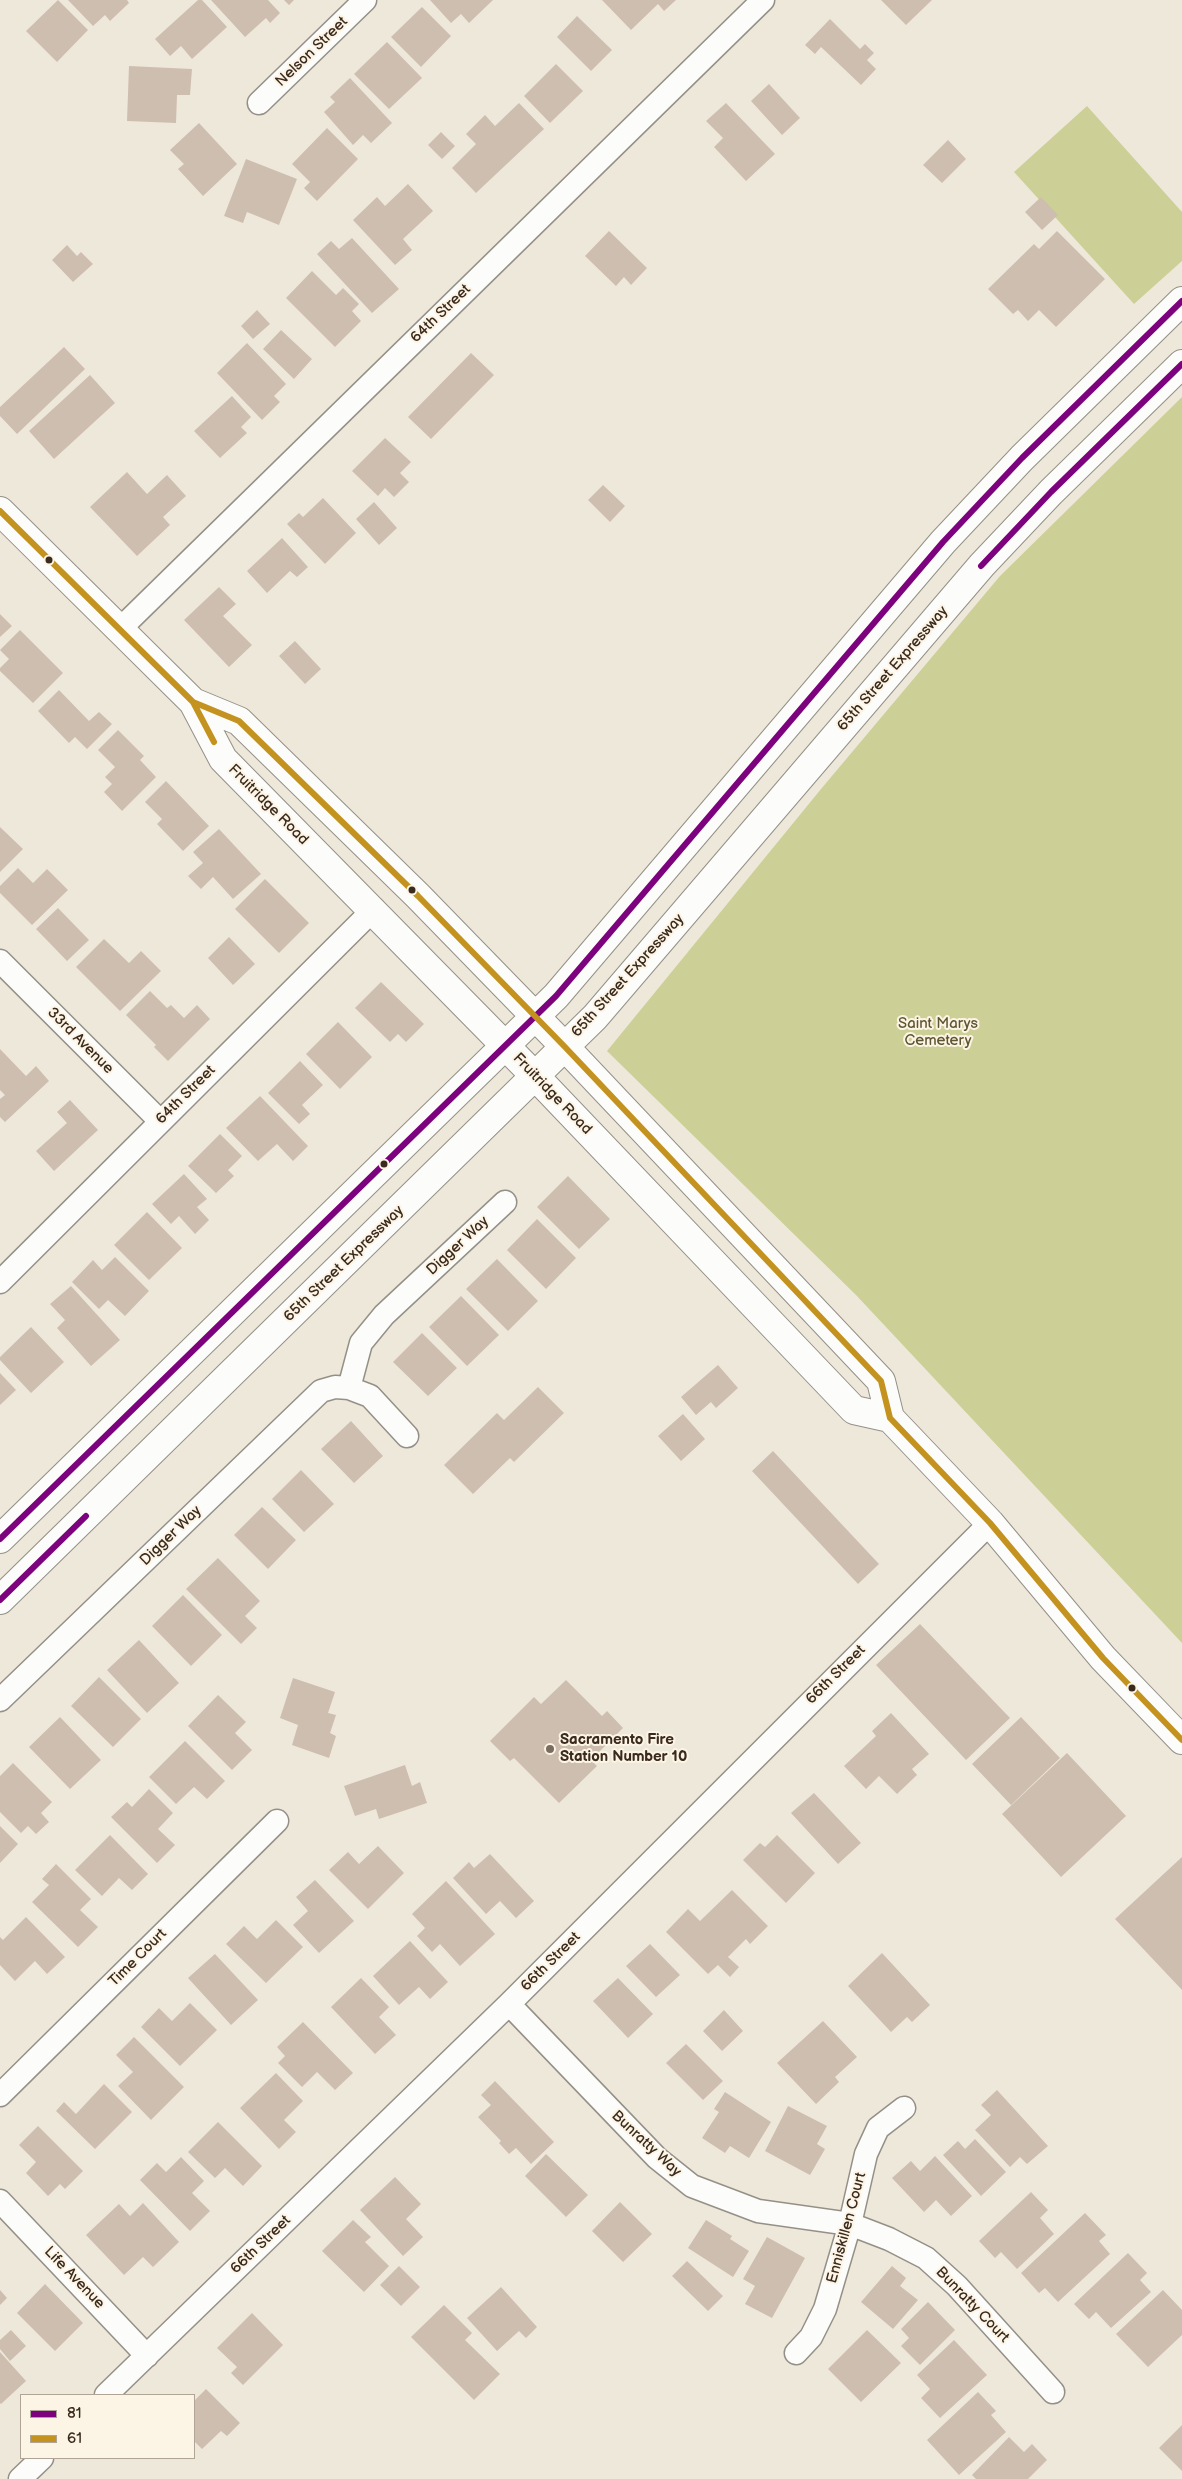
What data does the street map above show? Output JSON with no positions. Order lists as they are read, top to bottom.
{
  "streets": {
    "main road": ["65th Street Expressway", "Fruitridge Road"],
    "street": [
      "Nelson Street",
      "64th Street",
      "33rd Avenue",
      "Digger Way",
      "66th Street",
      "Time Court",
      "Bunratty Way",
      "Enniskillen Court",
      "Life Avenue",
      "Bunratty Court"
    ]
  },
  "crossings": [
    ["64th Street", "Fruitridge Road"],
    ["64th Street", "33rd Avenue"],
    ["65th Street Expressway", "Fruitridge Road"],
    ["66th Street", "Bunratty Way"],
    ["66th Street", "Life Avenue"],
    ["Bunratty Way", "Enniskillen Court"],
    ["Bunratty Way", "Bunratty Court"],
    ["Enniskillen Court", "Bunratty Court"]
  ],
  "parks": ["Saint Marys Cemetery"],
  "places": ["Sacramento Fire Station Number 10"],
  "lines": ["transit line 81", "transit line 61"],
  "legend": ["81", "61"]
}
